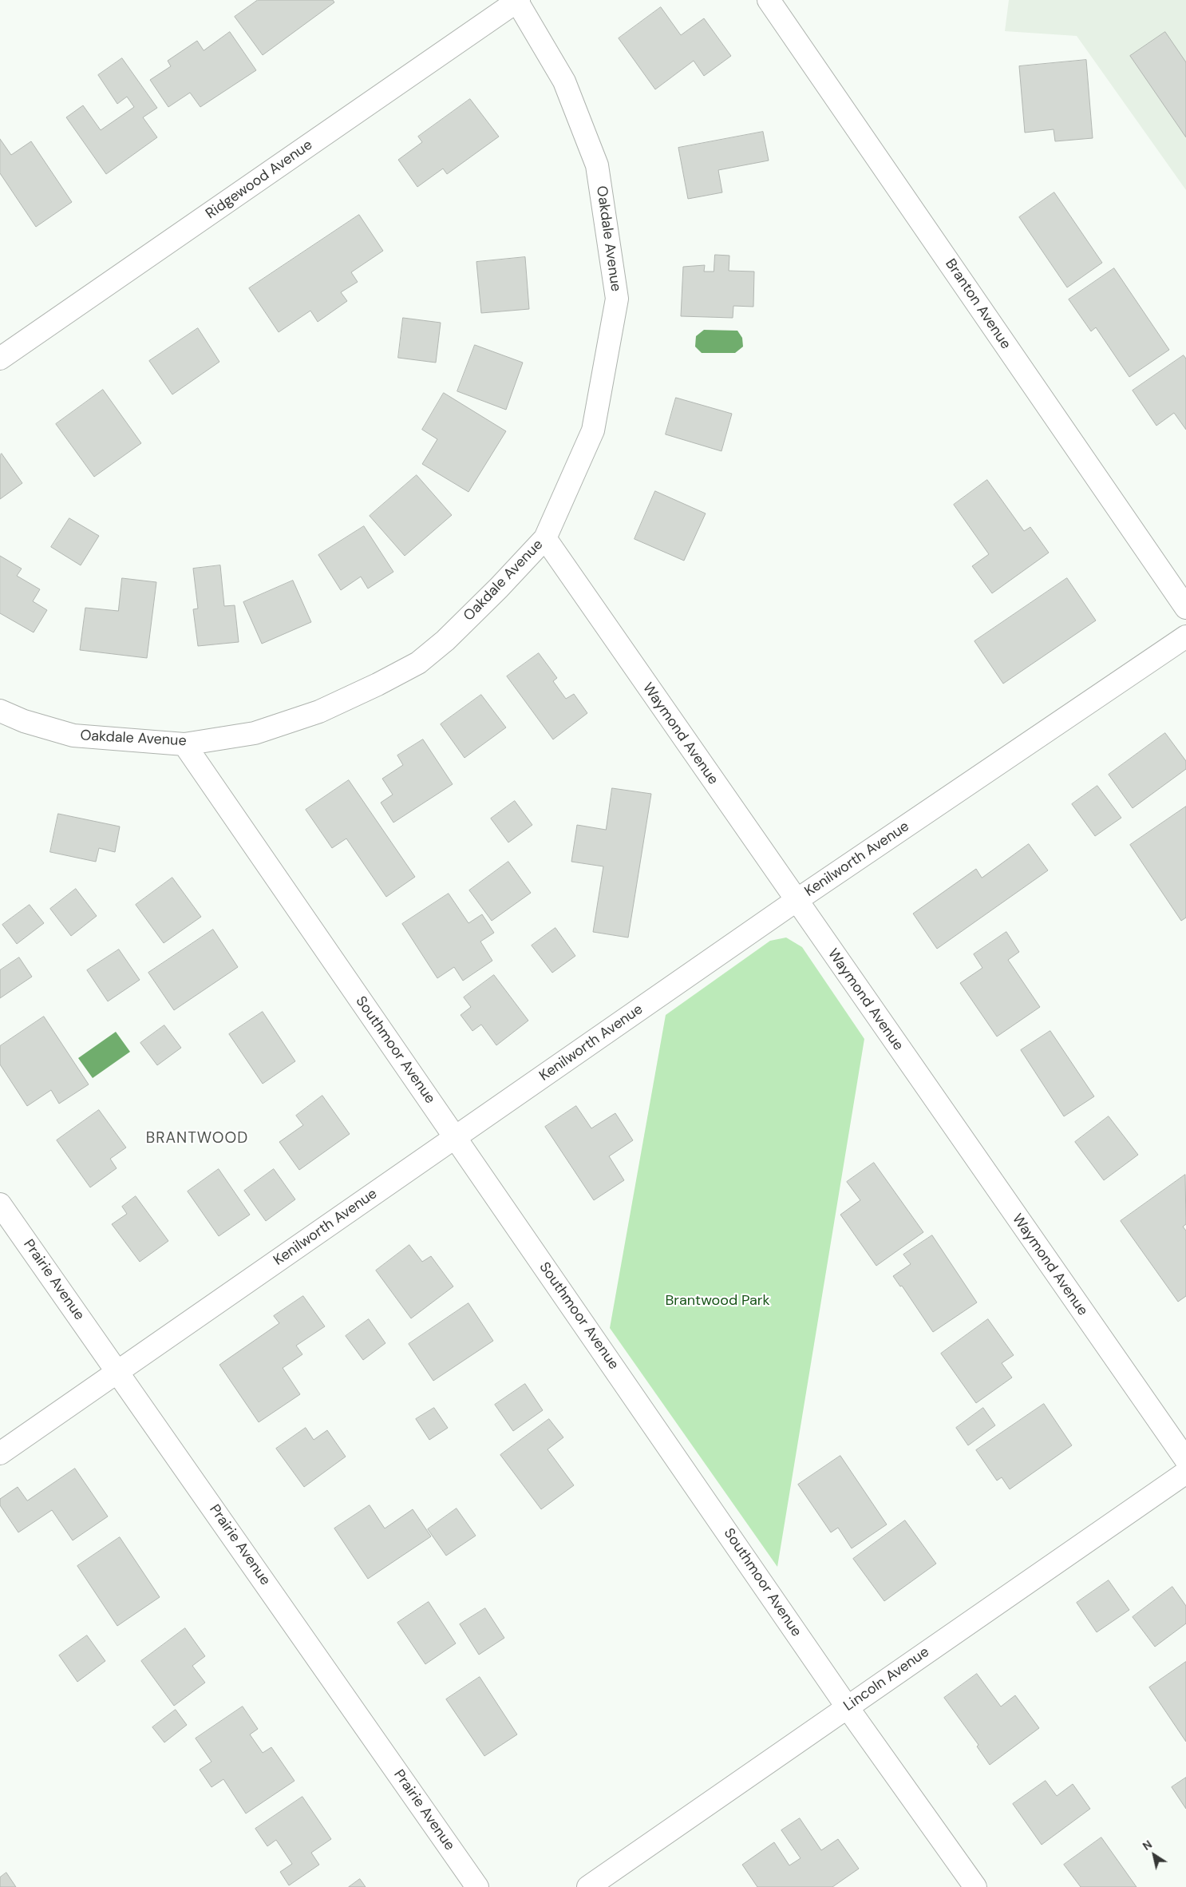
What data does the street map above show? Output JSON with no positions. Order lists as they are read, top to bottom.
{
  "streets": {
    "street": [
      "Ridgewood Avenue",
      "Oakdale Avenue",
      "Branton Avenue",
      "Waymond Avenue",
      "Kenilworth Avenue",
      "Southmoor Avenue",
      "Prairie Avenue",
      "Lincoln Avenue"
    ]
  },
  "crossings": [
    ["Ridgewood Avenue", "Oakdale Avenue"],
    ["Oakdale Avenue", "Waymond Avenue"],
    ["Oakdale Avenue", "Southmoor Avenue"],
    ["Waymond Avenue", "Kenilworth Avenue"],
    ["Kenilworth Avenue", "Southmoor Avenue"],
    ["Kenilworth Avenue", "Prairie Avenue"],
    ["Southmoor Avenue", "Lincoln Avenue"]
  ],
  "districts": ["BRANTWOOD"],
  "parks": ["Brantwood Park"],
  "north": "top left"
}
